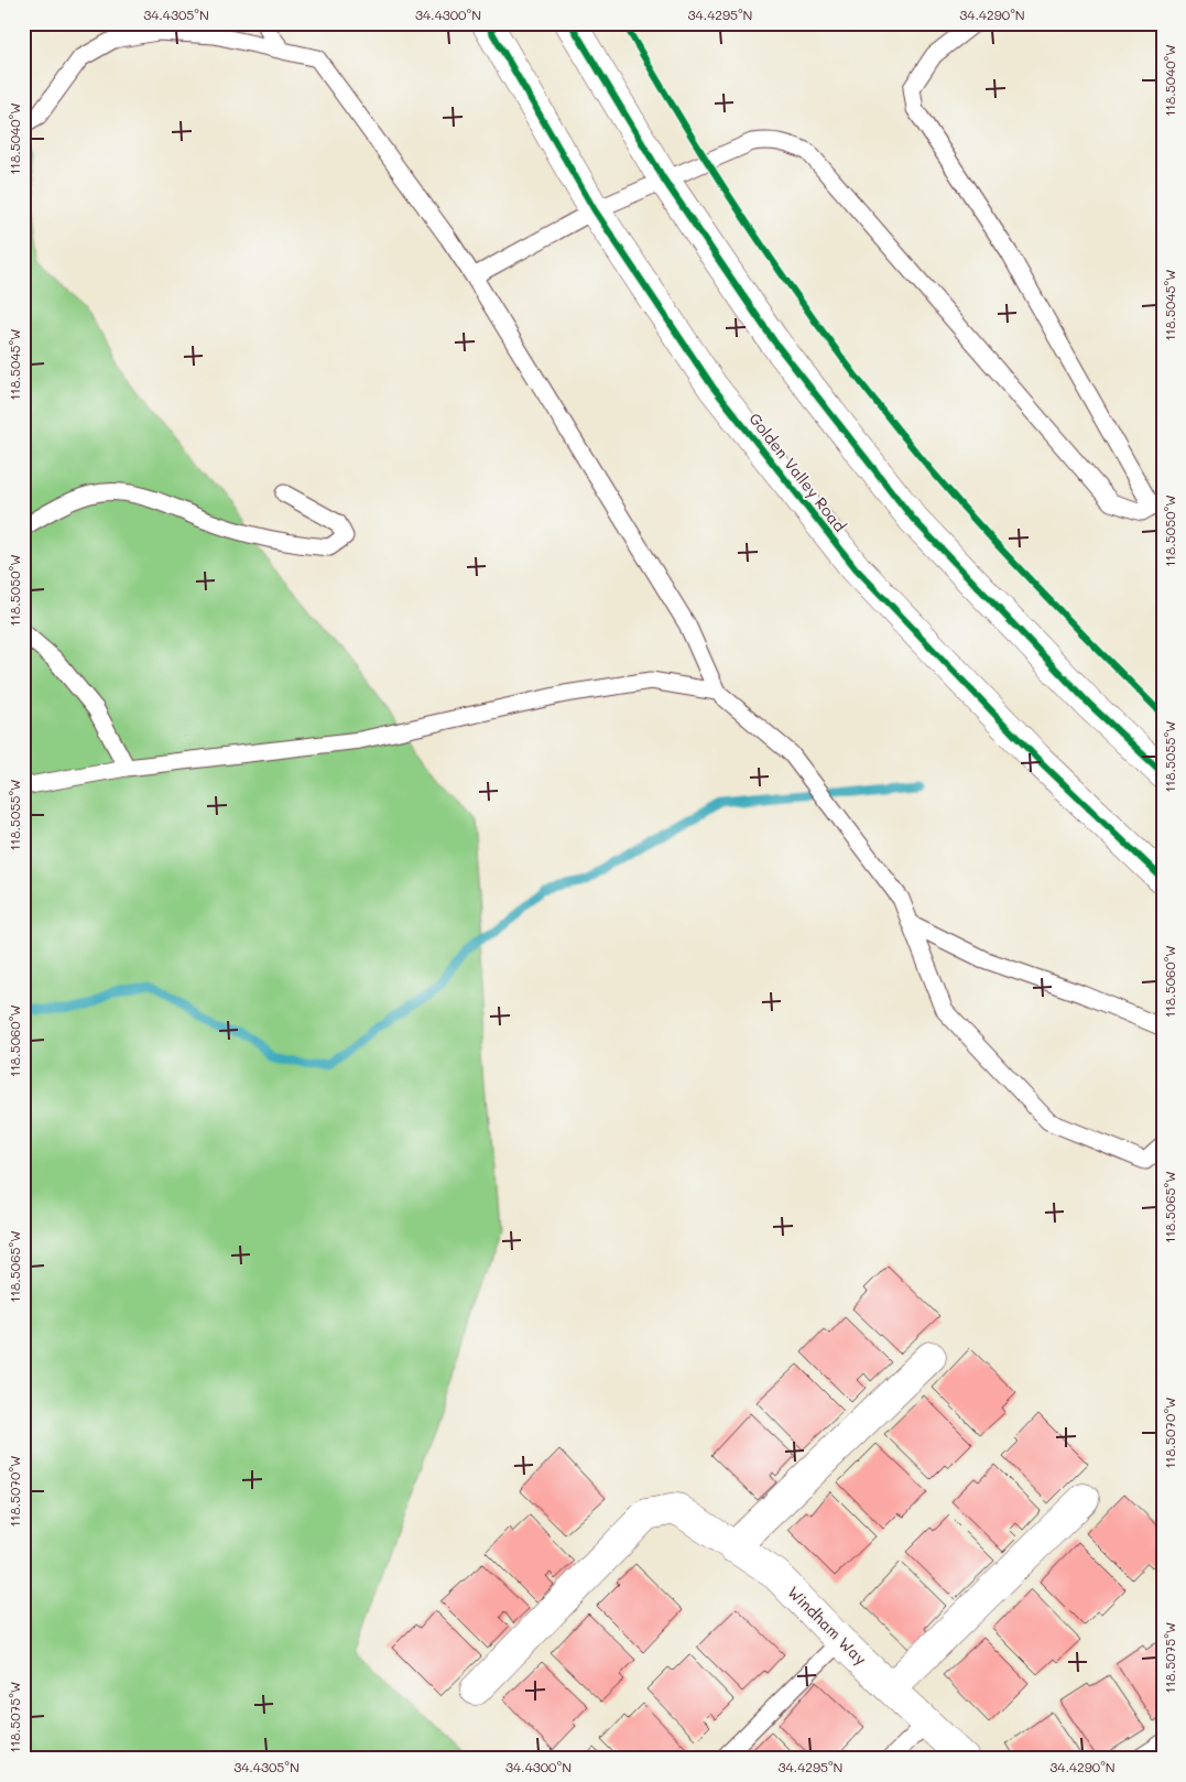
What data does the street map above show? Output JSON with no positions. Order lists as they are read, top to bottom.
{
  "streets": {
    "main road": ["Golden Valley Road", "Windham Way"]
  },
  "coordinates": [
    "34.4305°N",
    "34.4300°N",
    "34.4295°N",
    "34.4290°N",
    "118.5040°W",
    "118.5045°W",
    "118.5050°W",
    "118.5055°W",
    "118.5060°W",
    "118.5065°W",
    "118.5070°W",
    "118.5075°W"
  ]
}
